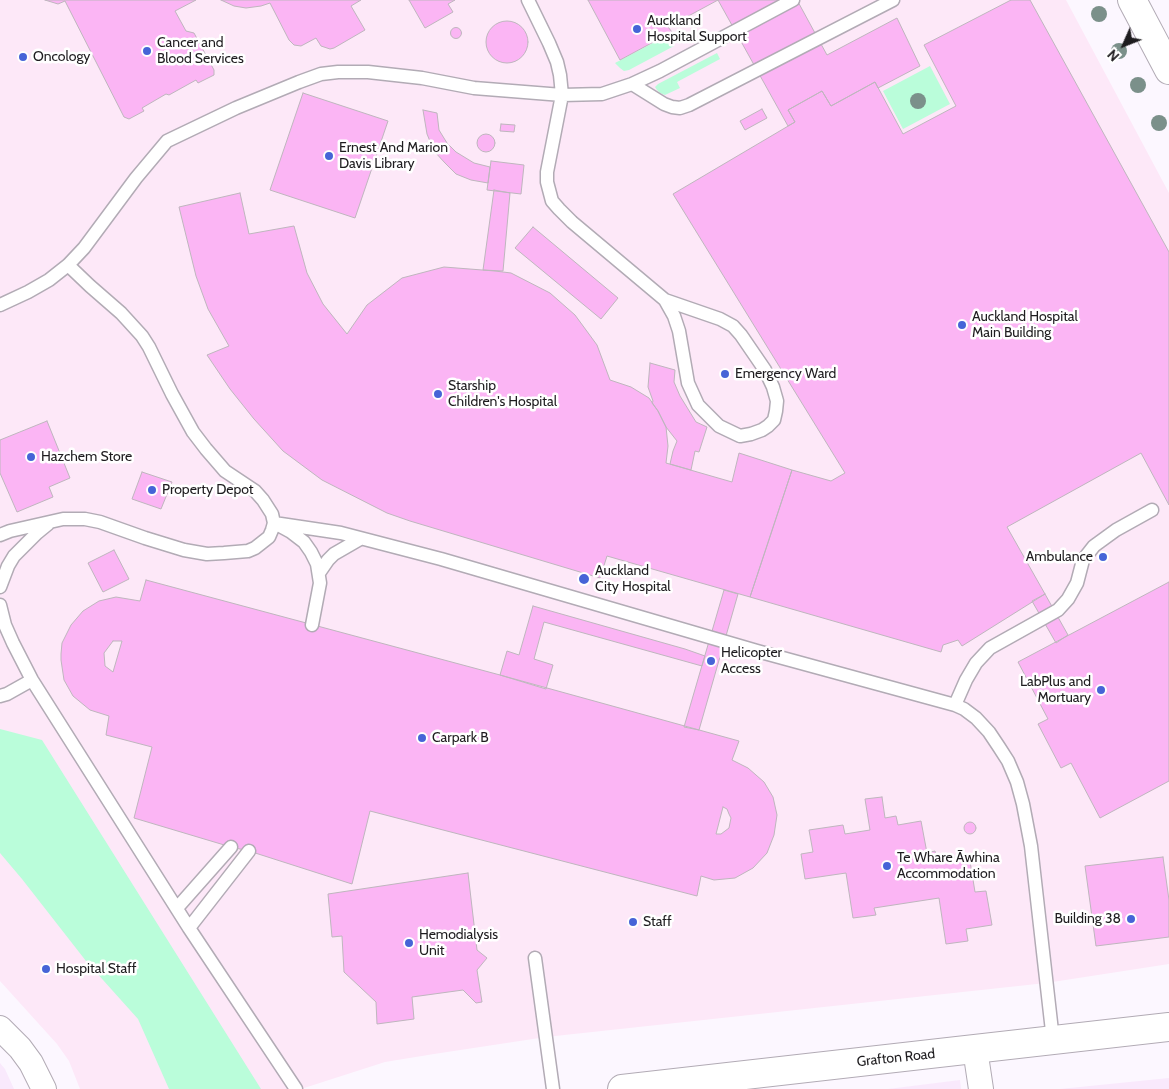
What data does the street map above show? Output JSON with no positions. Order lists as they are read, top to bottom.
{
  "streets": {
    "main road": ["Grafton Road"]
  },
  "places": [
    "Auckland Hospital Support",
    "Cancer and Blood Services",
    "Oncology",
    "Ernest And Marion Davis Library",
    "Auckland Hospital Main Building",
    "Emergency Ward",
    "Starship Children's Hospital",
    "Hazchem Store",
    "Property Depot",
    "Ambulance",
    "Auckland City Hospital",
    "Helicopter Access",
    "LabPlus and Mortuary",
    "Carpark B",
    "Te Whare Āwhina Accommodation",
    "Building 38",
    "Staff",
    "Hemodialysis Unit",
    "Hospital Staff"
  ],
  "north": "bottom left"
}
